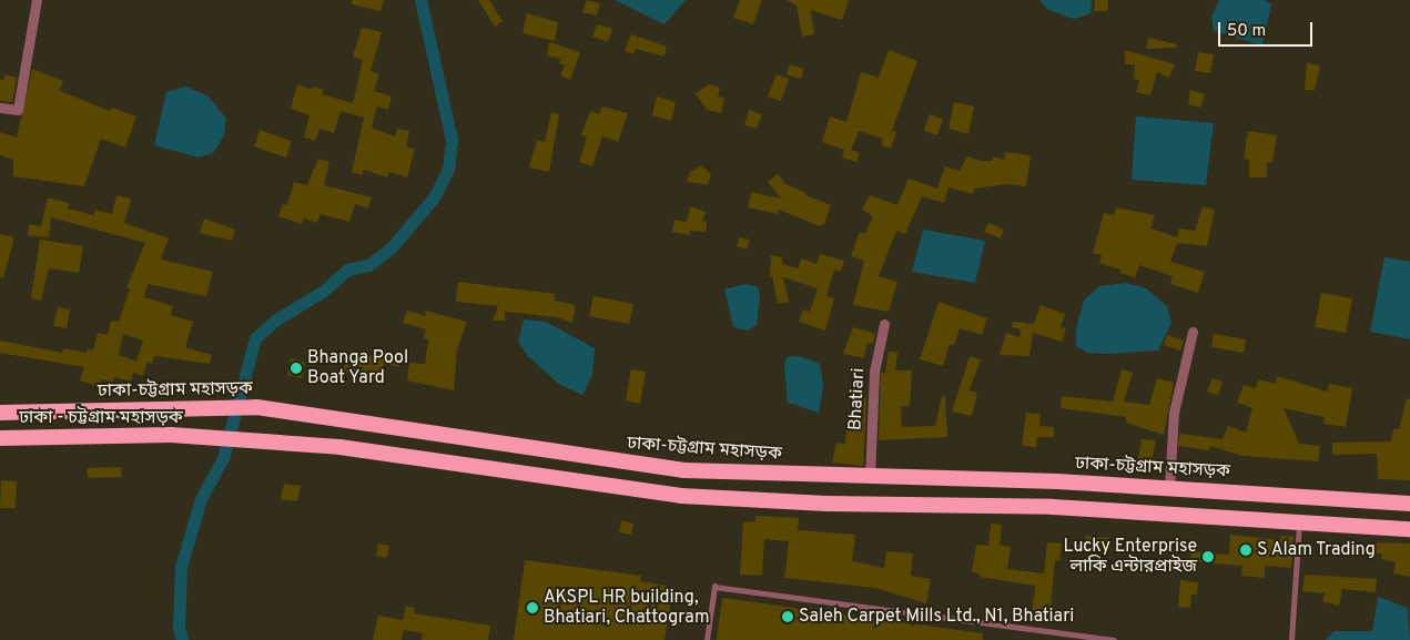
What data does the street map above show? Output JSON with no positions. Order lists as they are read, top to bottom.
{
  "streets": {
    "highway": ["ঢাকা-চট্টগ্রাম মহাসড়ক", "ঢাকা - চট্টগ্রাম মহাসড়ক"],
    "street": ["Bhatiari"]
  },
  "crossings": [
    ["ঢাকা-চট্টগ্রাম মহাসড়ক", "Bhatiari"]
  ],
  "places": [
    "Bhanga Pool Boat Yard",
    "S Alam Trading",
    "Lucky Enterprise লাকি এন্টারপ্রাইজ",
    "AKSPL HR building, Bhatiari, Chattogram",
    "Saleh Carpet Mills Ltd., N1, Bhatiari"
  ],
  "scale_bar": "50 m"
}
